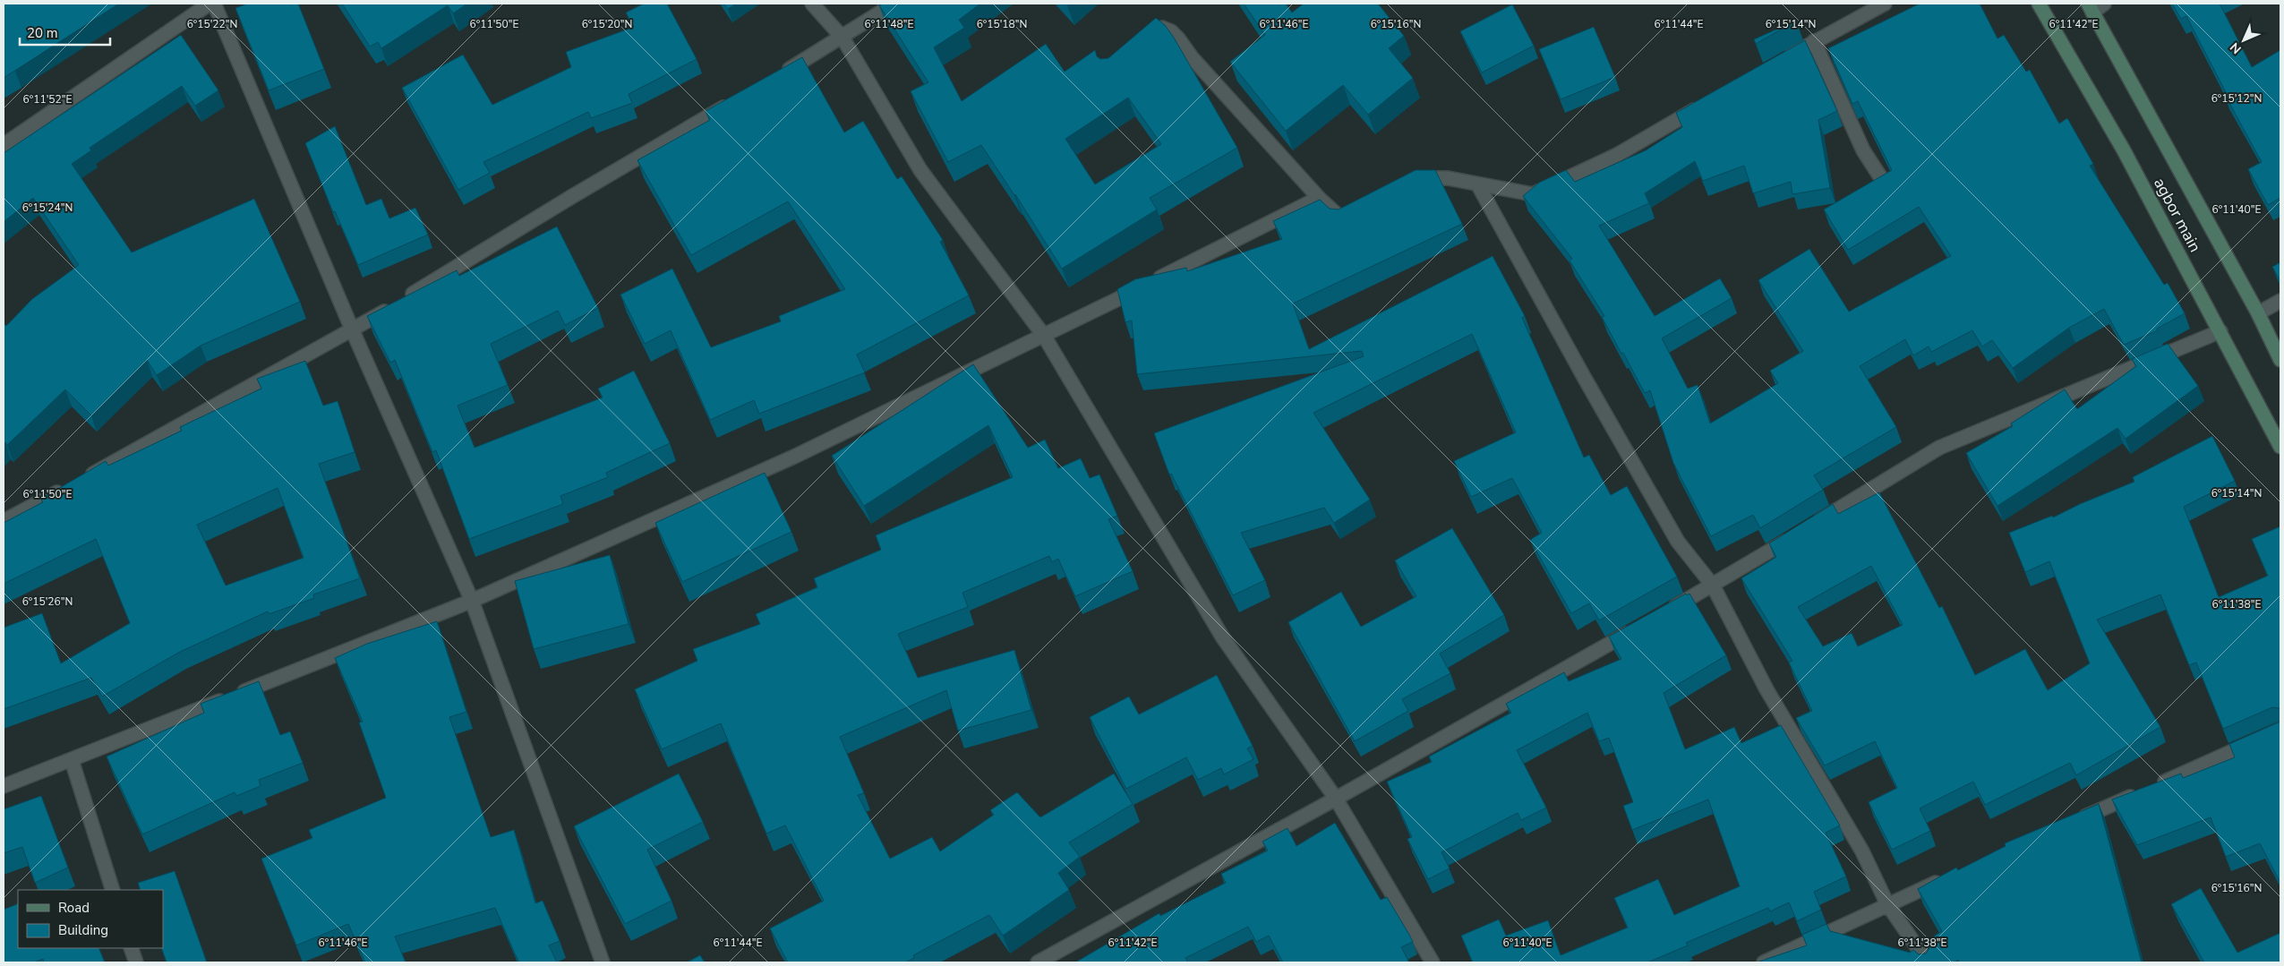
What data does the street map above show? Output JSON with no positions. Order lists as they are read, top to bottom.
{
  "streets": {
    "main road": ["agbor main"]
  },
  "legend": ["Road", "Building"],
  "scale_bar": "20 m",
  "north": "bottom left",
  "coordinates": [
    "6°15'22\"N",
    "6°11'50\"E",
    "6°15'20\"N",
    "6°11'48\"E",
    "6°15'18\"N",
    "6°11'46\"E",
    "6°15'16\"N",
    "6°11'44\"E",
    "6°15'14\"N",
    "6°11'42\"E",
    "6°15'12\"N",
    "6°11'52\"E",
    "6°15'24\"N",
    "6°11'40\"E",
    "6°15'26\"N",
    "6°11'38\"E"
  ]
}
